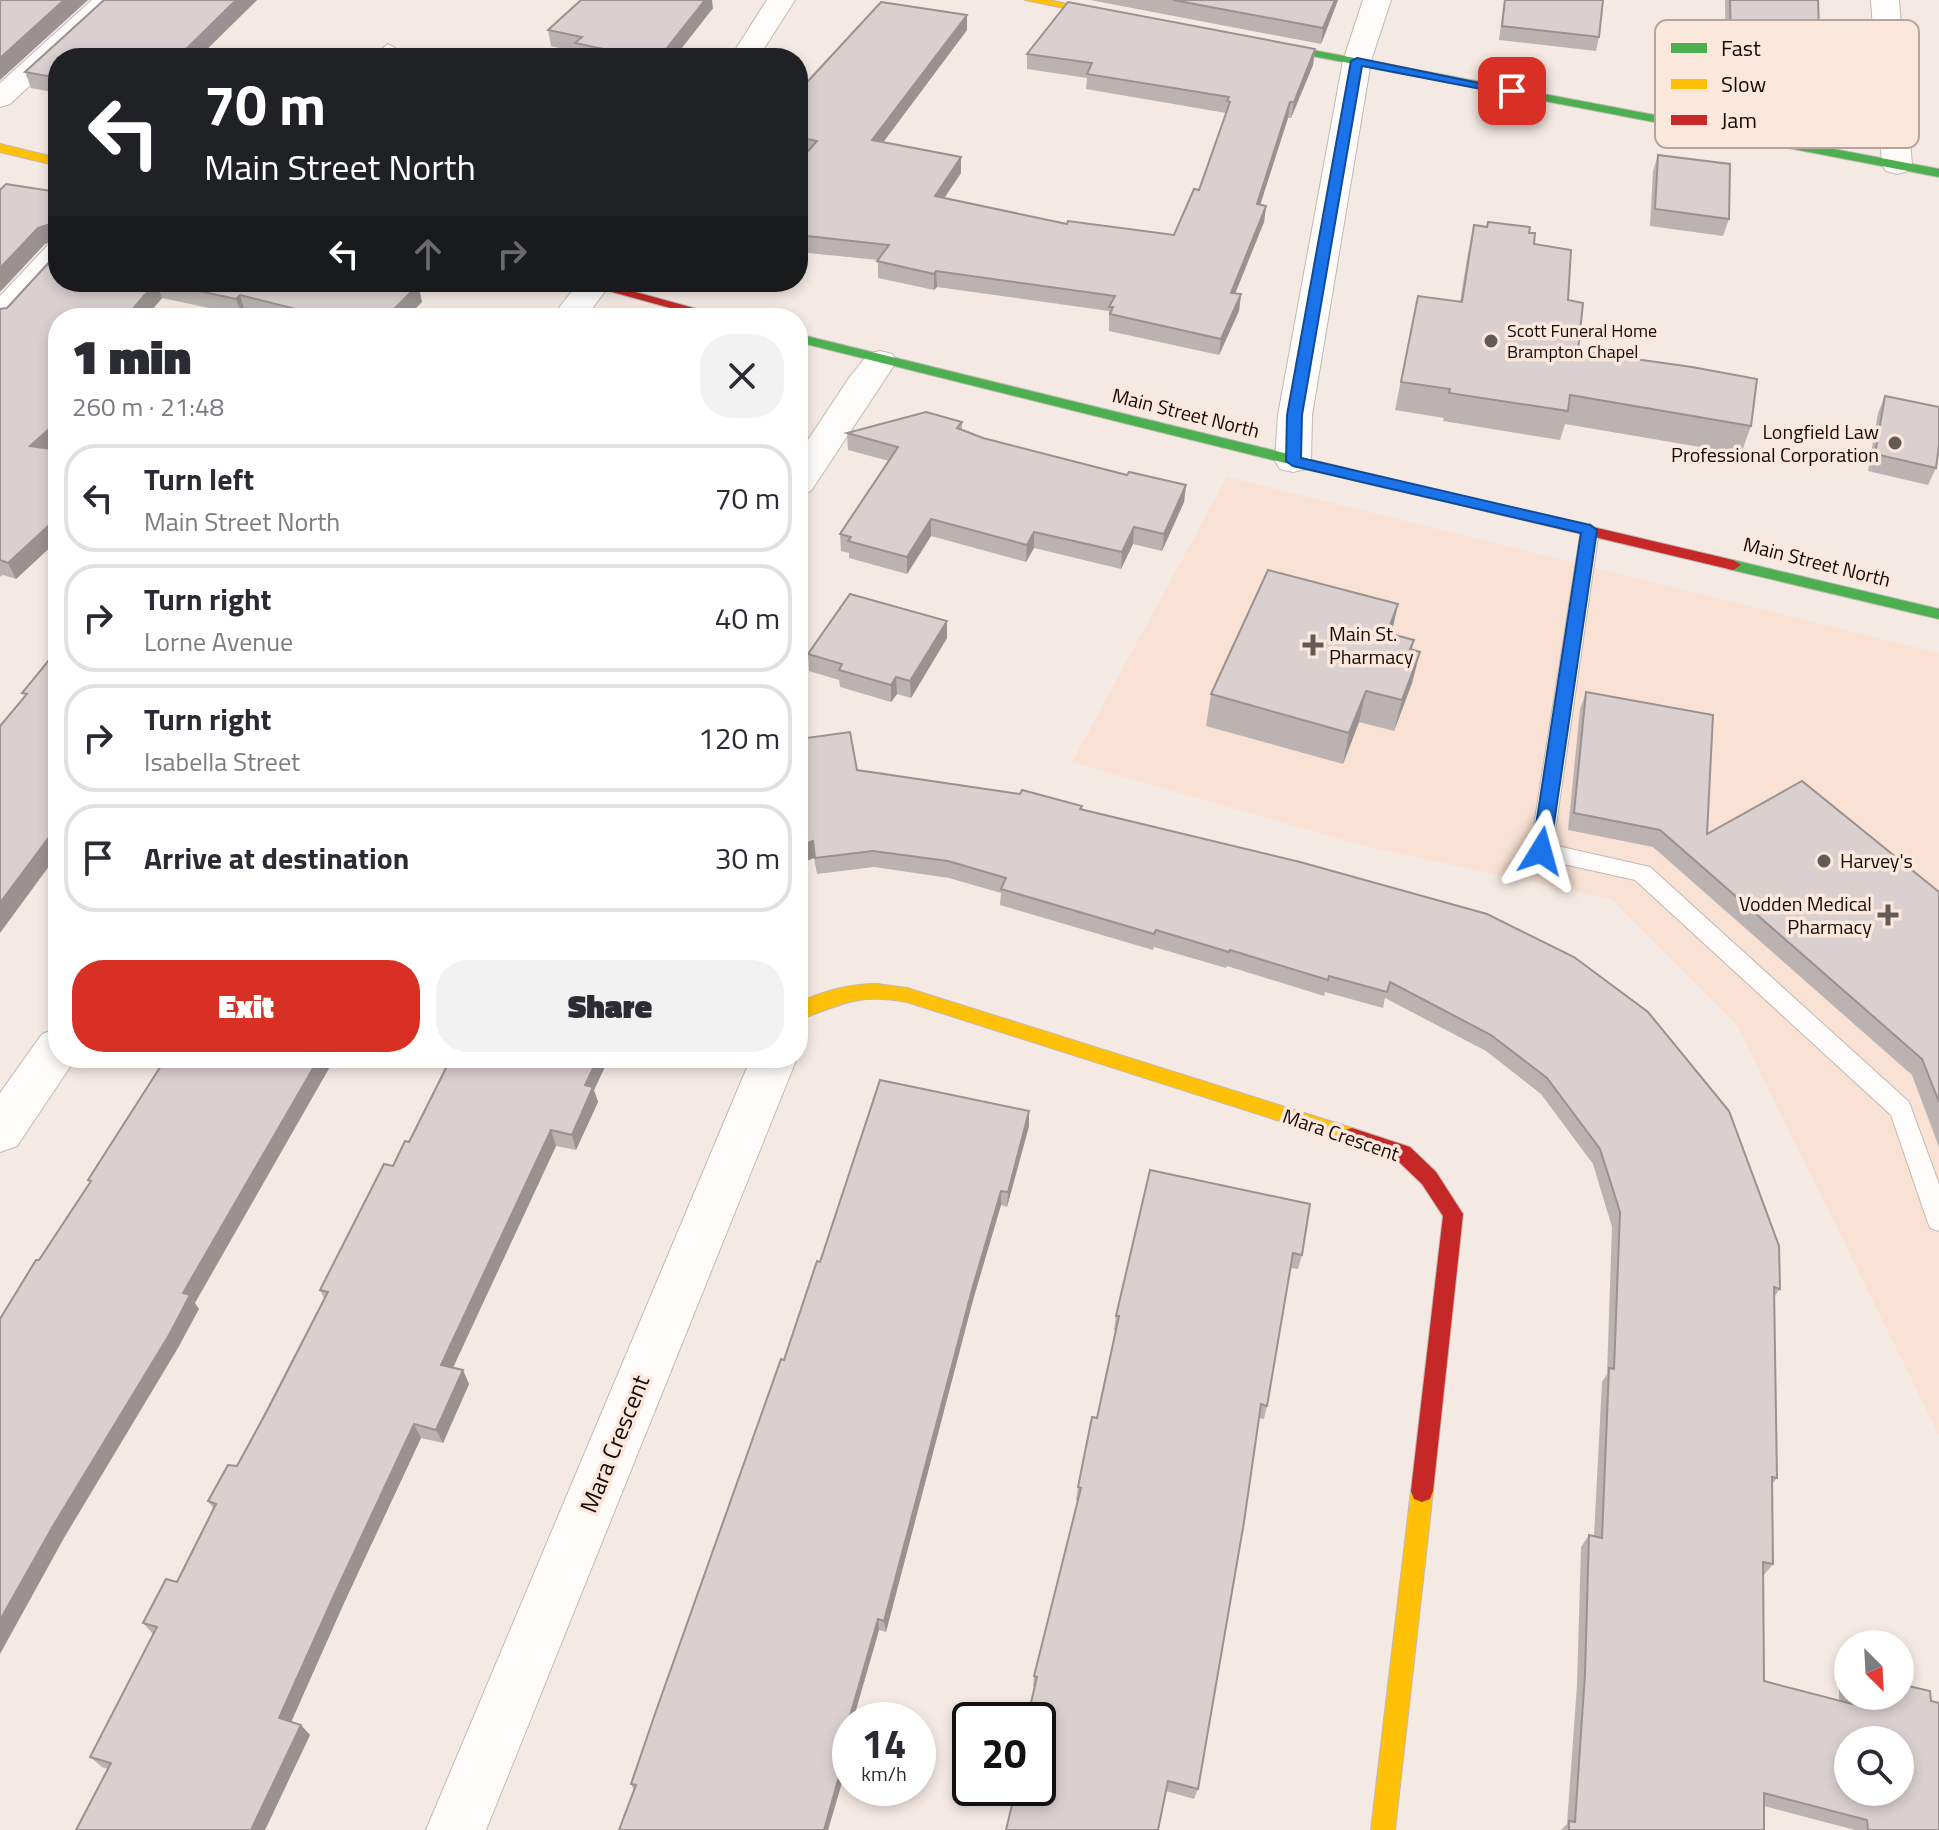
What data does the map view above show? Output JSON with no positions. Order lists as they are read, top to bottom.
{
  "streets": {
    "street": ["Main Street North", "Mara Crescent"]
  },
  "places": {
    "other": ["Scott Funeral Home Brampton Chapel", "Longfield Law Professional Corporation", "Harvey's"],
    "health": ["Main St. Pharmacy", "Vodden Medical Pharmacy"]
  },
  "legend": ["Fast", "Slow", "Jam"],
  "north": "bottom right",
  "page": {
    "turn": ["70 m", "Main Street North"],
    "heading": ["1 min", "260 m · 21:48"],
    "list": [
      {
        "name": "Turn left",
        "note": "Main Street North",
        "value": "70 m"
      },
      {
        "name": "Turn right",
        "note": "Lorne Avenue",
        "value": "40 m"
      },
      {
        "name": "Turn right",
        "note": "Isabella Street",
        "value": "120 m"
      },
      {
        "name": "Arrive at destination",
        "value": "30 m"
      }
    ],
    "buttons": ["Exit", "Share"],
    "speed": "14 km/h",
    "limit": "20"
  }
}
